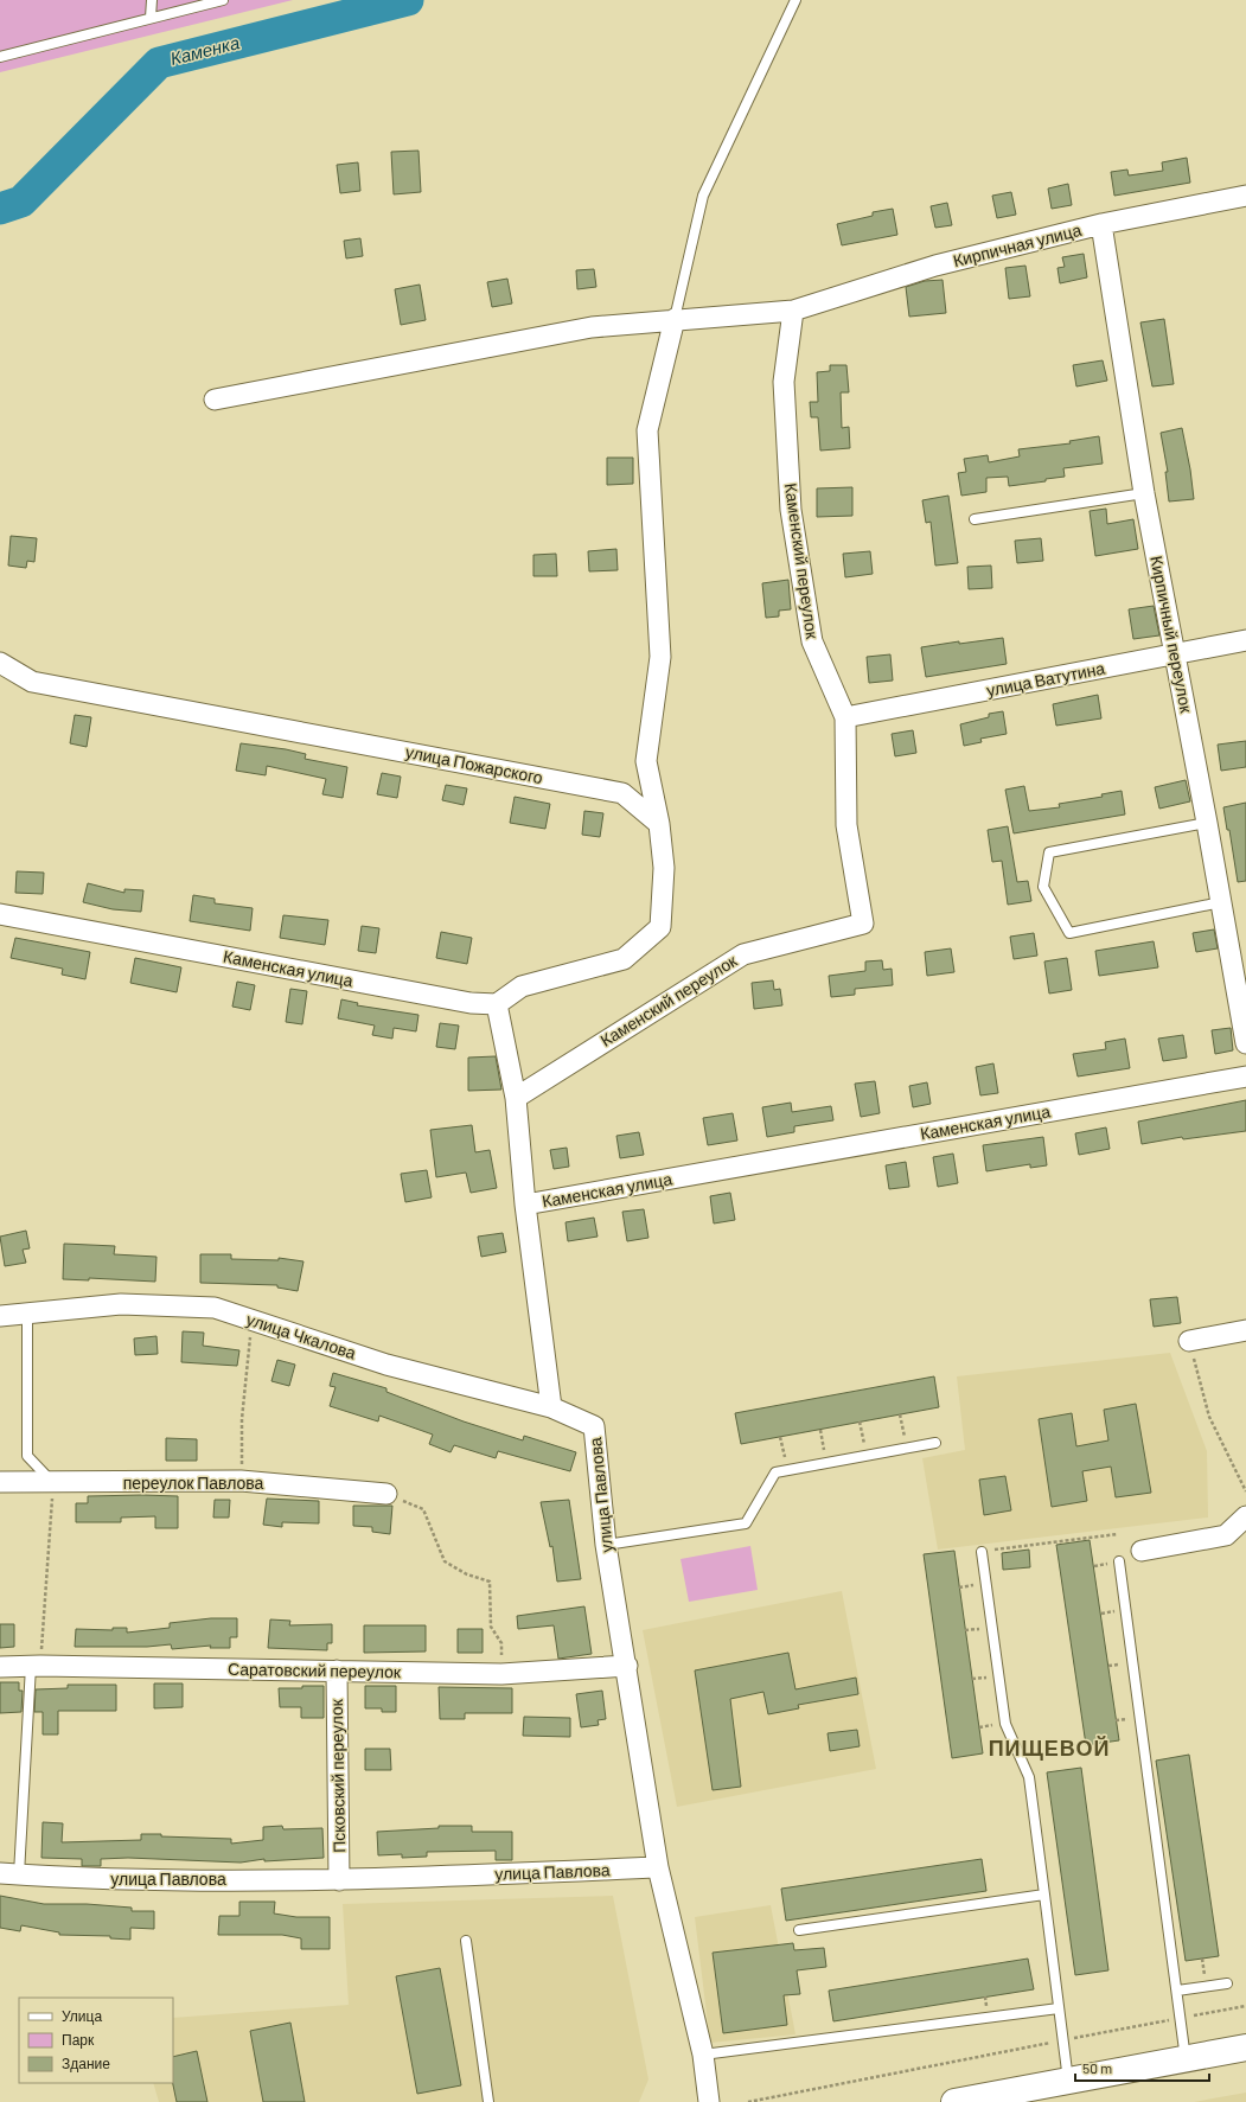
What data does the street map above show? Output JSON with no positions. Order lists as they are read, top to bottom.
{
  "streets": {
    "street": [
      "Кирпичная улица",
      "Каменский переулок",
      "Кирпичный переулок",
      "улица Ватутина",
      "улица Пожарского",
      "Каменская улица",
      "улица Чкалова",
      "переулок Павлова",
      "улица Павлова",
      "Саратовский переулок",
      "Псковский переулок"
    ]
  },
  "crossings": [
    ["Кирпичная улица", "Каменский переулок"],
    ["Кирпичная улица", "Кирпичный переулок"],
    ["Каменский переулок", "улица Ватутина"],
    ["Каменский переулок", "Каменская улица"],
    ["Кирпичный переулок", "улица Ватутина"],
    ["улица Чкалова", "улица Павлова"],
    ["улица Павлова", "Саратовский переулок"],
    ["улица Павлова", "Псковский переулок"],
    ["Саратовский переулок", "Псковский переулок"]
  ],
  "districts": ["ПИЩЕВОЙ"],
  "water": ["Каменка"],
  "legend": ["Улица", "Парк", "Здание"],
  "scale_bar": "50 m"
}
